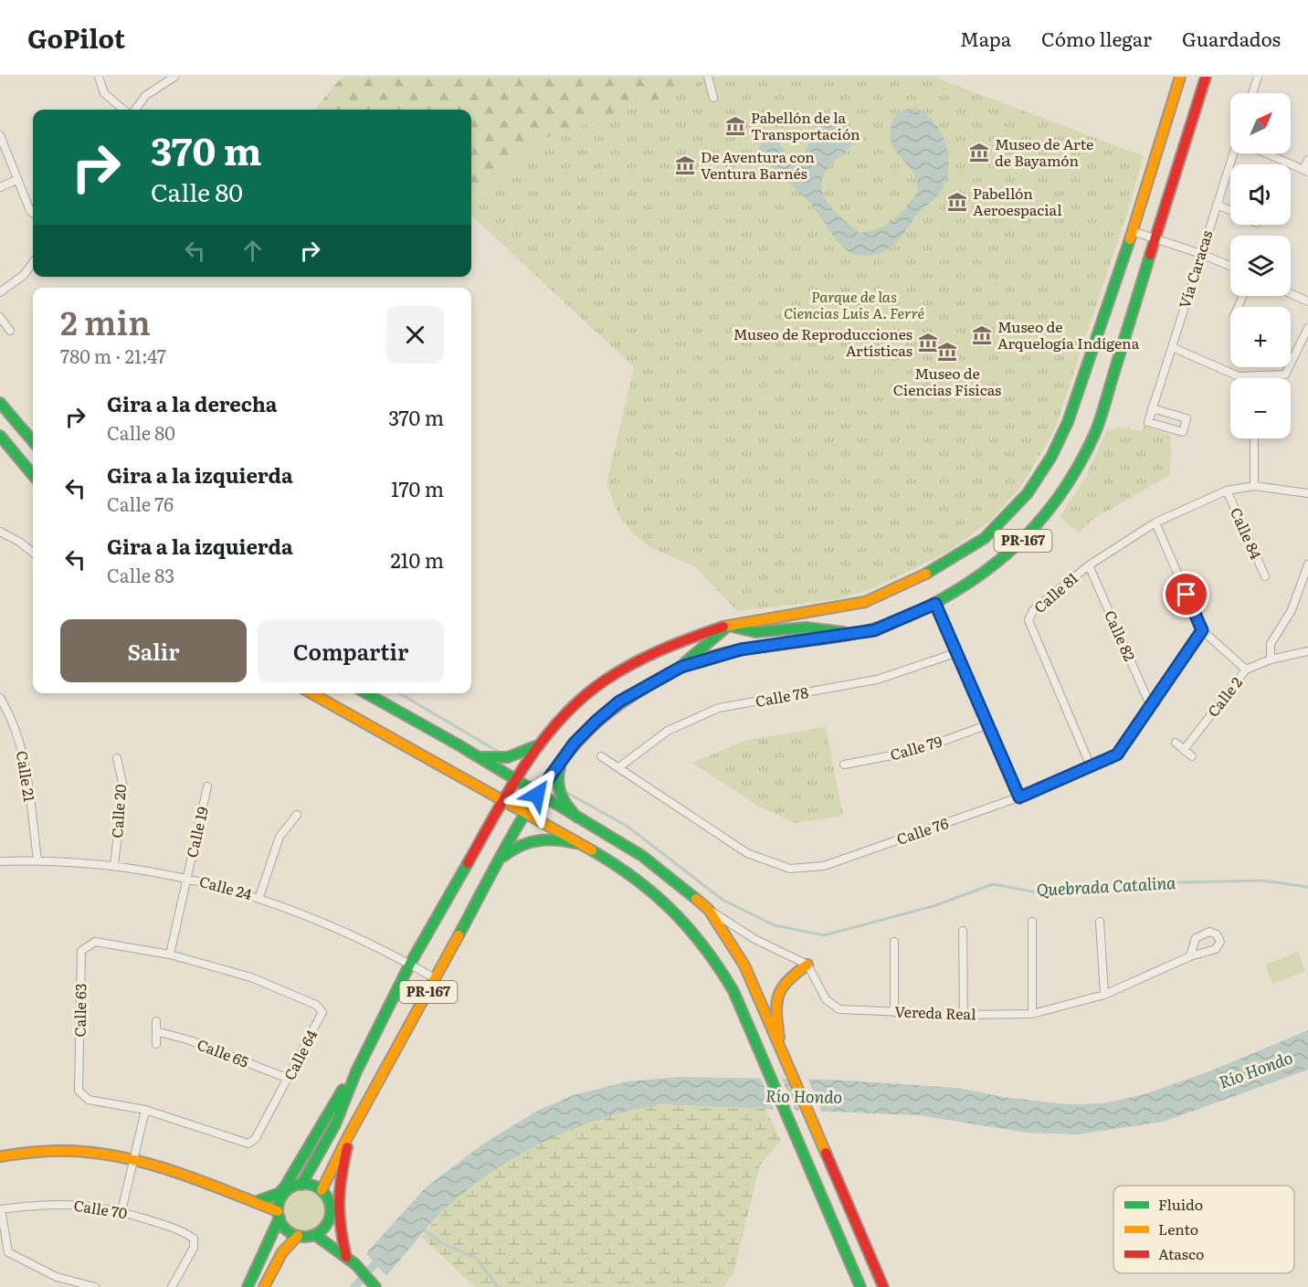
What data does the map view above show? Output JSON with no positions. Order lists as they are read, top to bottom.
{
  "streets": {
    "main road": ["PR-167"],
    "street": [
      "Vía Caracas",
      "Calle 84",
      "Calle 81",
      "Calle 82",
      "Calle 78",
      "Calle 2",
      "Calle 79",
      "Calle 21",
      "Calle 20",
      "Calle 76",
      "Calle 19",
      "Calle 24",
      "Calle 63",
      "Vereda Real",
      "Calle 65",
      "Calle 64",
      "Calle 70"
    ]
  },
  "crossings": [
    ["Calle 84", "Calle 81"],
    ["PR-167", "Calle 24"],
    ["Calle 81", "Calle 82"],
    ["Calle 81", "Calle 76"],
    ["Calle 82", "Calle 76"],
    ["Calle 78", "Calle 76"],
    ["Calle 21", "Calle 24"],
    ["Calle 20", "Calle 24"],
    ["Calle 19", "Calle 24"],
    ["Calle 19", "Calle 63"],
    ["Calle 19", "Calle 64"],
    ["Calle 63", "Calle 64"],
    ["Calle 65", "Calle 64"]
  ],
  "water": ["Quebrada Catalina", "Río Hondo"],
  "parks": ["Parque de las Ciencias Luis A. Ferré"],
  "places": {
    "museum": [
      "Pabellón de la Transportación",
      "Museo de Arte de Bayamón",
      "De Aventura con Ventura Barnés",
      "Pabellón Aeroespacial",
      "Museo de Arquelogía Indígena",
      "Museo de Reproducciones Artísticas",
      "Museo de Ciencias Físicas"
    ]
  },
  "legend": ["Fluido", "Lento", "Atasco"],
  "north": "top right",
  "page": {
    "header": "GoPilot",
    "nav": ["Mapa", "Cómo llegar", "Guardados"],
    "map_buttons": ["+", "−"],
    "turn": ["370 m", "Calle 80"],
    "heading": ["2 min", "780 m · 21:47"],
    "list": [
      {
        "name": "Gira a la derecha",
        "note": "Calle 80",
        "value": "370 m"
      },
      {
        "name": "Gira a la izquierda",
        "note": "Calle 76",
        "value": "170 m"
      },
      {
        "name": "Gira a la izquierda",
        "note": "Calle 83",
        "value": "210 m"
      }
    ],
    "buttons": ["Salir", "Compartir"]
  }
}
